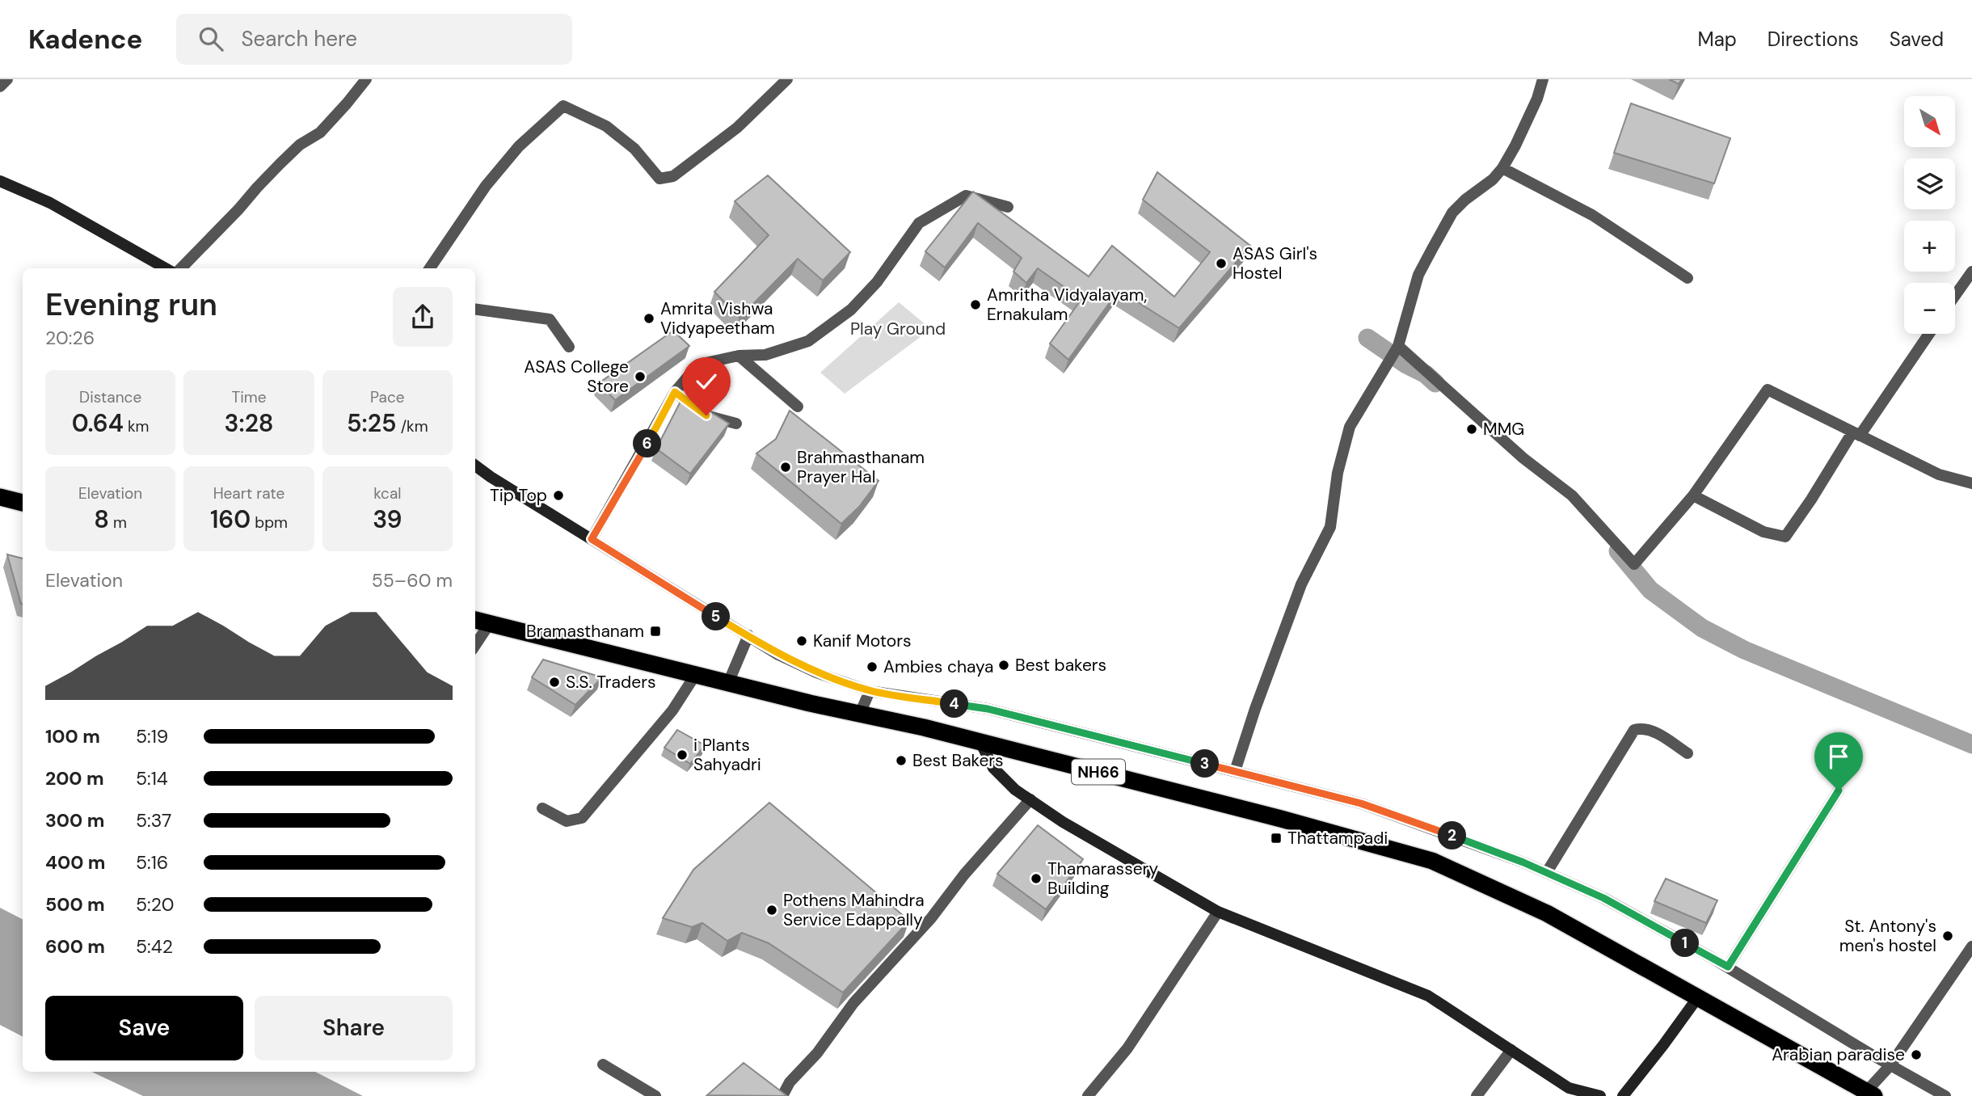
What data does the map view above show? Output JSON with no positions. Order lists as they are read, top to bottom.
{
  "streets": {
    "highway": ["NH66"]
  },
  "parks": ["Play Ground"],
  "places": {
    "other": [
      "ASAS Girl's Hostel",
      "Amritha Vidyalayam, Ernakulam",
      "Amrita Vishwa Vidyapeetham",
      "ASAS College Store",
      "MMG",
      "Brahmasthanam Prayer Hal",
      "Tip Top",
      "Kanif Motors",
      "Best bakers",
      "Ambies chaya",
      "S.S. Traders",
      "i Plants Sahyadri",
      "Best Bakers",
      "Thamarassery Building",
      "Pothens Mahindra Service Edappally",
      "St. Antony's men's hostel",
      "Arabian paradise"
    ],
    "transit": ["Bramasthanam", "Thattampadi"]
  },
  "north": "bottom right",
  "page": {
    "header": "Kadence",
    "search": "Search here",
    "nav": ["Map", "Directions", "Saved"],
    "map_buttons": ["+", "−"],
    "heading": ["Evening run", "20:26"],
    "stats": [
      ["Distance", "0.64 km"],
      ["Time", "3:28"],
      ["Pace", "5:25 /km"],
      ["Elevation", "8 m"],
      ["Heart rate", "160 bpm"],
      ["kcal", "39"]
    ],
    "pins": [
      "6",
      "5",
      "4",
      "3",
      "2",
      "1"
    ],
    "chart": ["Elevation", "55–60 m"],
    "list": [
      {
        "name": "100 m",
        "note": "5:19"
      },
      {
        "name": "200 m",
        "note": "5:14"
      },
      {
        "name": "300 m",
        "note": "5:37"
      },
      {
        "name": "400 m",
        "note": "5:16"
      },
      {
        "name": "500 m",
        "note": "5:20"
      },
      {
        "name": "600 m",
        "note": "5:42"
      }
    ],
    "buttons": ["Save", "Share"]
  }
}
